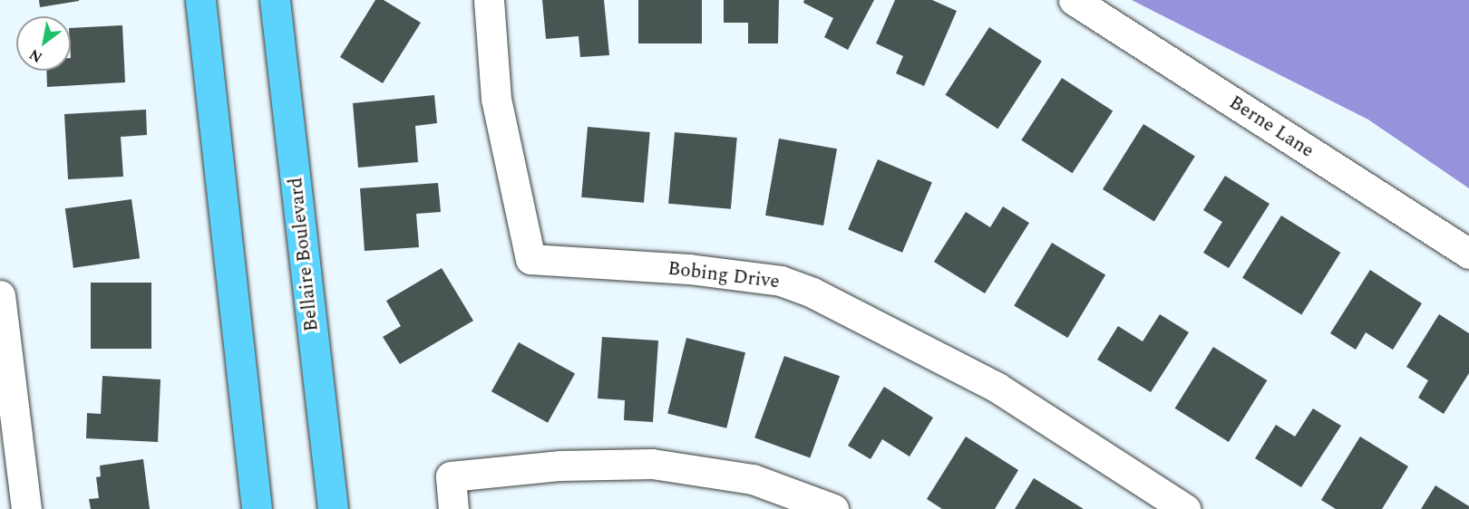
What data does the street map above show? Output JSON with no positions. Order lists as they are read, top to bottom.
{
  "streets": {
    "main road": ["Bellaire Boulevard"],
    "street": ["Berne Lane", "Bobing Drive"]
  },
  "north": "bottom left"
}
